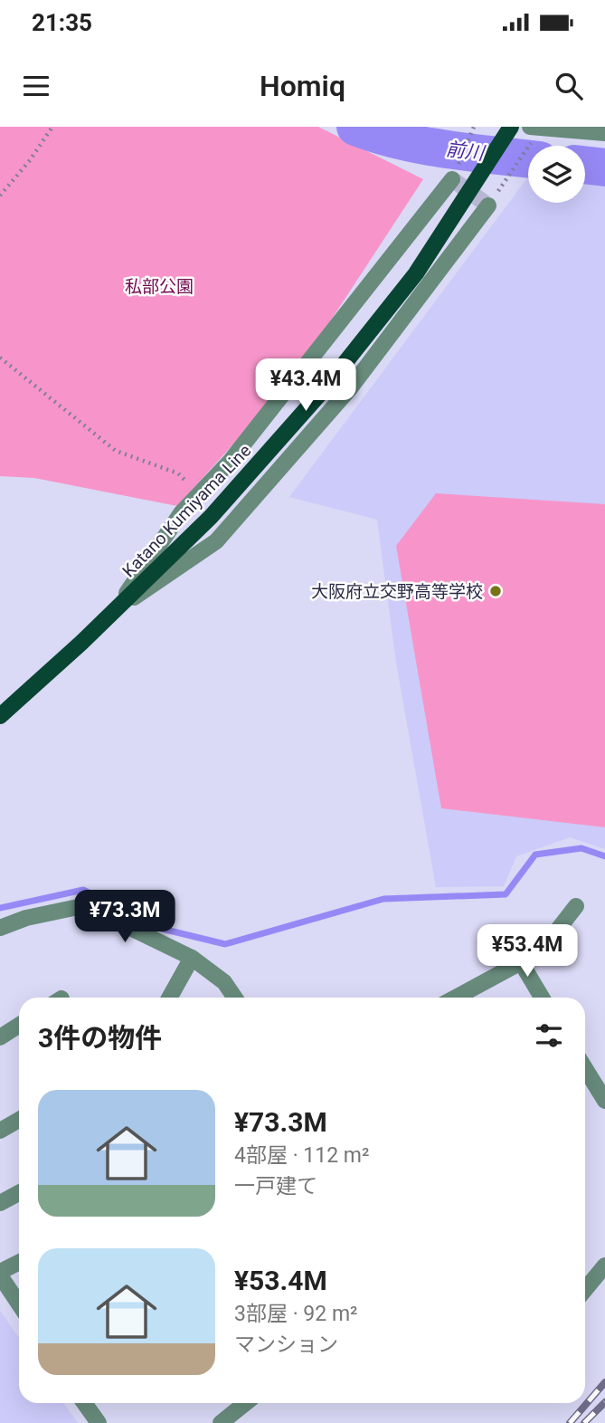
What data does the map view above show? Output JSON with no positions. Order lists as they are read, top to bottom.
{
  "streets": {
    "main road": ["Katano Kumiyama Line"]
  },
  "water": ["前川"],
  "parks": ["私部公園"],
  "places": ["大阪府立交野高等学校"],
  "page": {
    "status": "21:35",
    "header": "Homiq",
    "price": ["¥43.4M", "¥73.3M", "¥53.4M"],
    "heading": "3件の物件",
    "list": [
      {
        "name": "¥73.3M",
        "note": "4部屋 · 112 m² · 一戸建て"
      },
      {
        "name": "¥53.4M",
        "note": "3部屋 · 92 m² · マンション"
      }
    ]
  }
}
